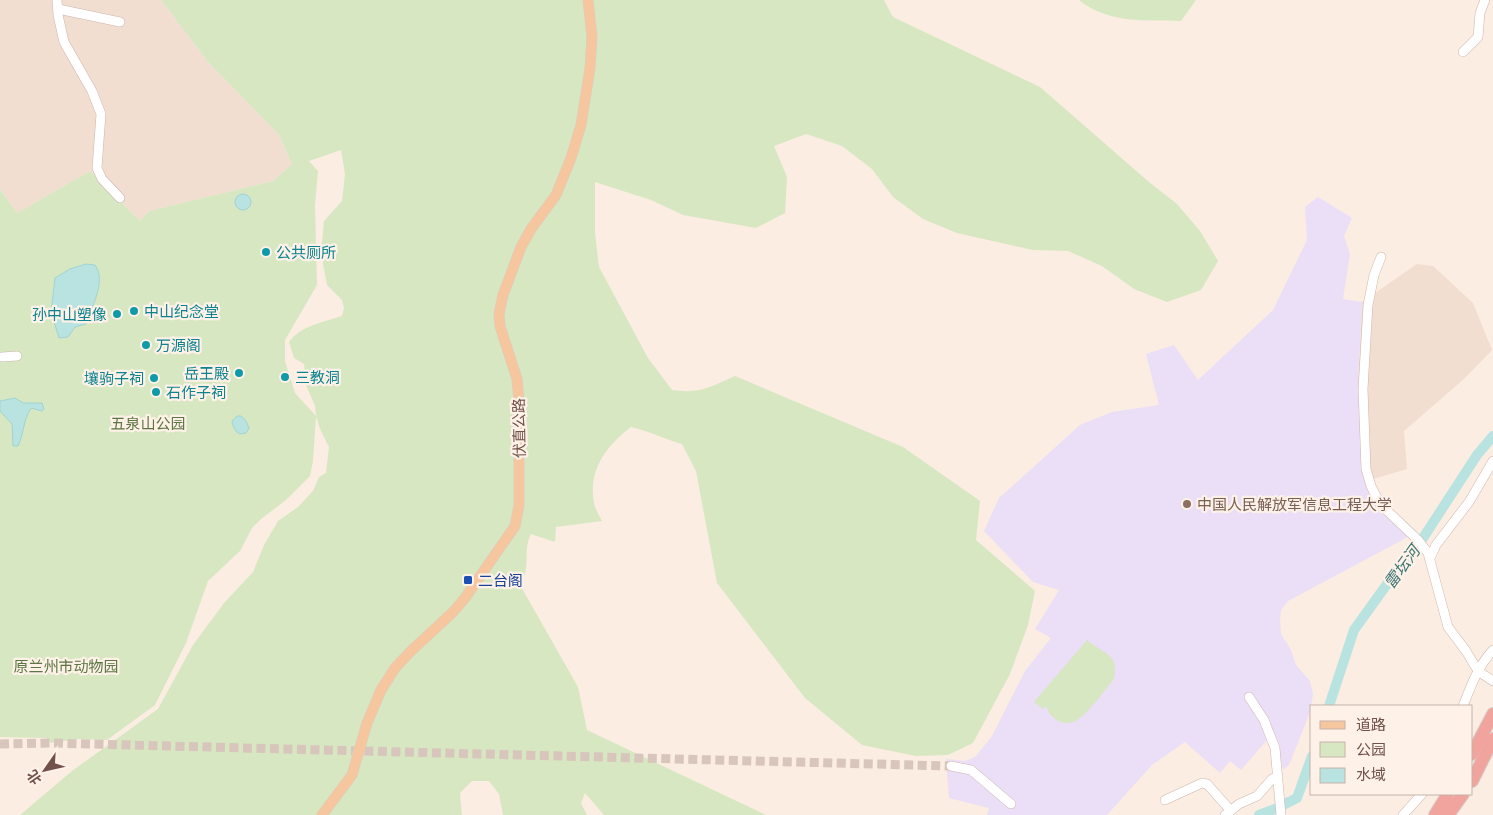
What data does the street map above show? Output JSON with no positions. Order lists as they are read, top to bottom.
{
  "streets": {
    "main road": ["伏直公路"]
  },
  "water": ["雷坛河"],
  "parks": ["五泉山公园", "原兰州市动物园"],
  "places": {
    "other": [
      "公共厕所",
      "中山纪念堂",
      "孙中山塑像",
      "万源阁",
      "岳王殿",
      "三教洞",
      "壤驹子祠",
      "石作子祠",
      "中国人民解放军信息工程大学"
    ],
    "transit": ["二台阁"]
  },
  "legend": ["道路", "公园", "水域"],
  "north": "bottom left"
}
